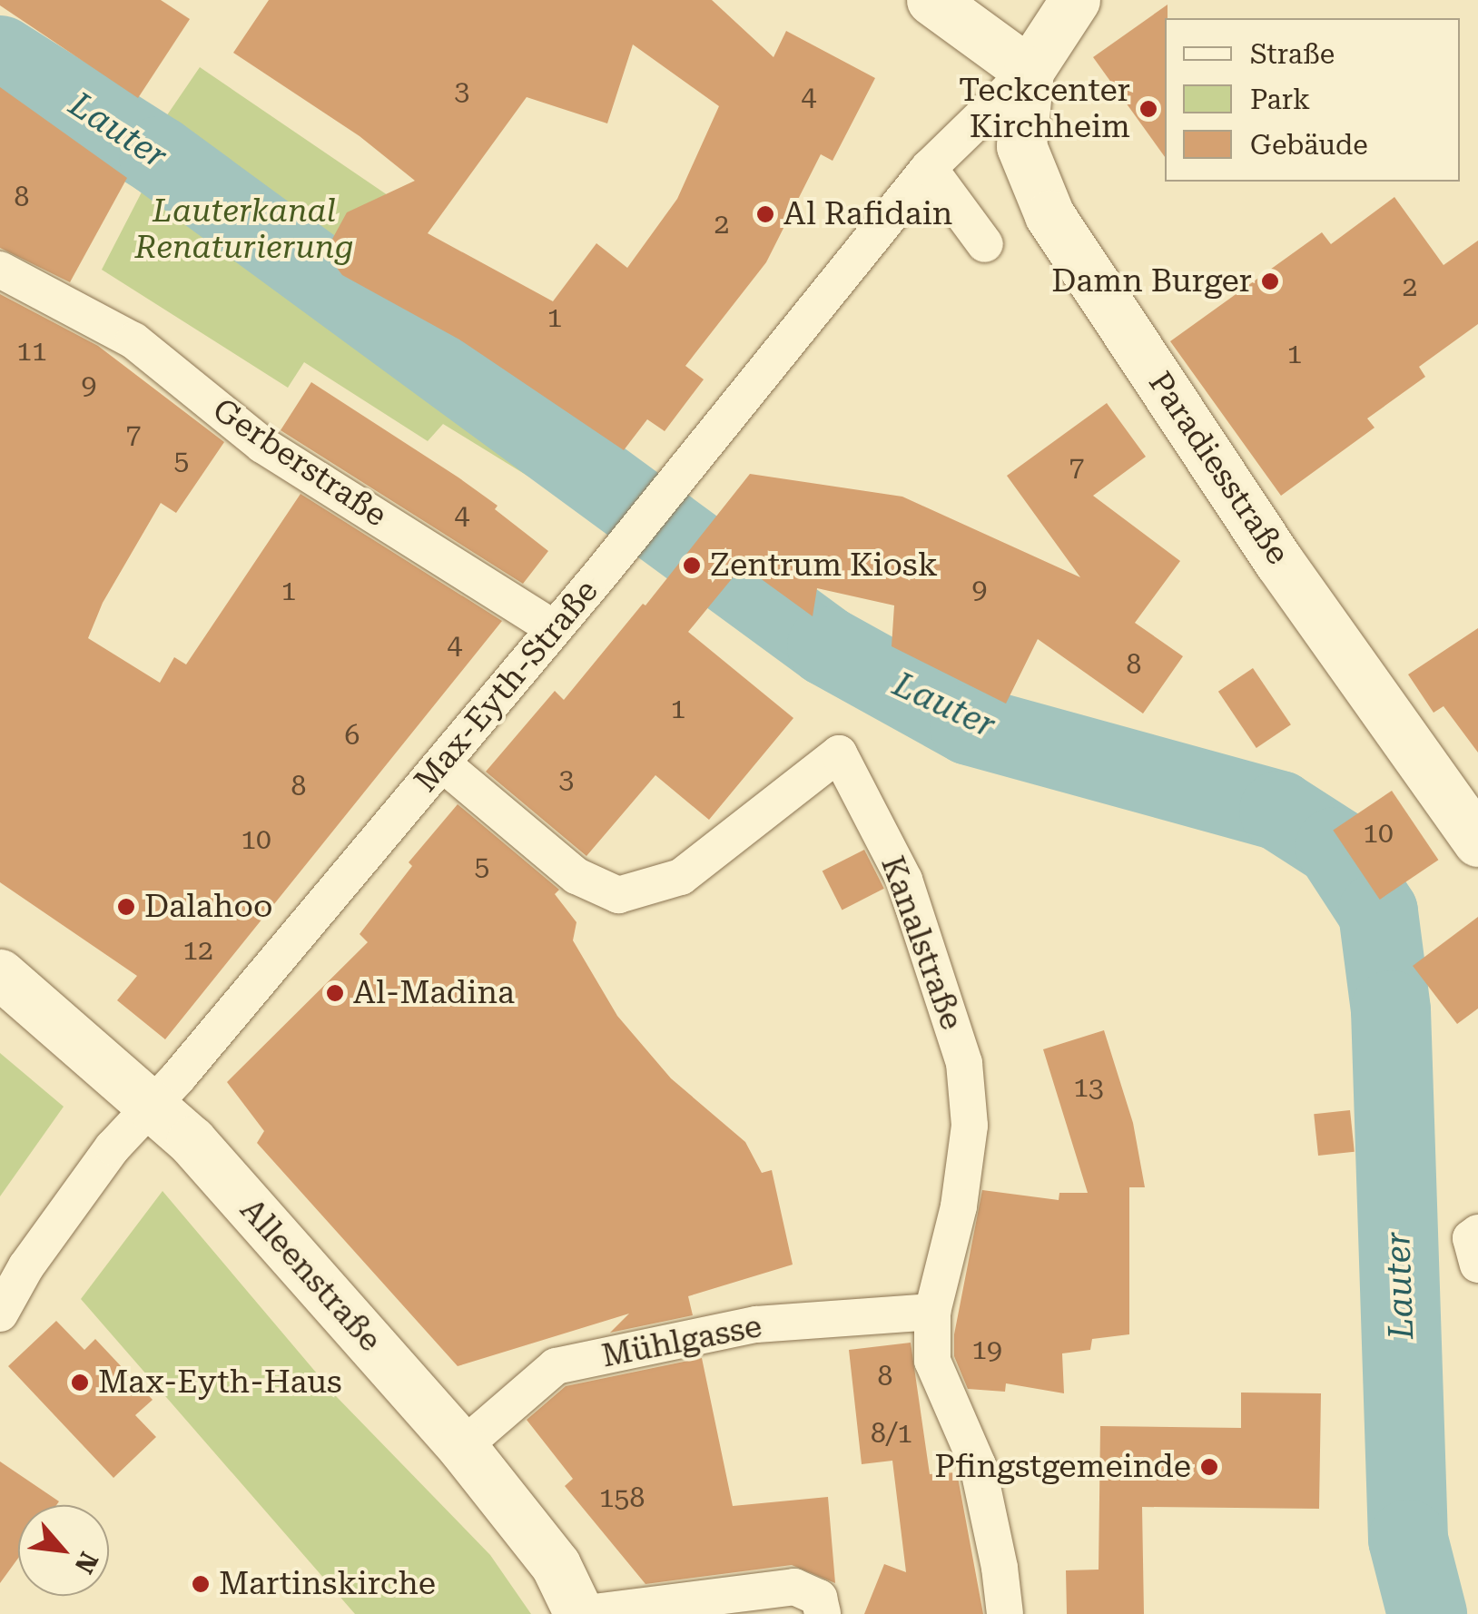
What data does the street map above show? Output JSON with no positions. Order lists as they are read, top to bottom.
{
  "streets": {
    "street": [
      "Gerberstraße",
      "Paradiesstraße",
      "Max-Eyth-Straße",
      "Kanalstraße",
      "Alleenstraße",
      "Mühlgasse"
    ]
  },
  "crossings": [
    ["Gerberstraße", "Max-Eyth-Straße"],
    ["Paradiesstraße", "Max-Eyth-Straße"],
    ["Max-Eyth-Straße", "Kanalstraße"],
    ["Max-Eyth-Straße", "Alleenstraße"],
    ["Kanalstraße", "Mühlgasse"],
    ["Alleenstraße", "Mühlgasse"]
  ],
  "water": ["Lauter"],
  "parks": ["Lauterkanal Renaturierung"],
  "places": [
    "Teckcenter Kirchheim",
    "Al Rafidain",
    "Damn Burger",
    "Zentrum Kiosk",
    "Dalahoo",
    "Al-Madina",
    "Max-Eyth-Haus",
    "Pfingstgemeinde",
    "Martinskirche"
  ],
  "house_numbers": [
    "3",
    "4",
    "8",
    "2",
    "2",
    "1",
    "11",
    "1",
    "9",
    "7",
    "5",
    "7",
    "4",
    "9",
    "1",
    "4",
    "8",
    "1",
    "6",
    "3",
    "8",
    "10",
    "10",
    "5",
    "12",
    "13",
    "19",
    "8",
    "8/1",
    "158"
  ],
  "legend": ["Straße", "Park", "Gebäude"],
  "north": "bottom right"
}
